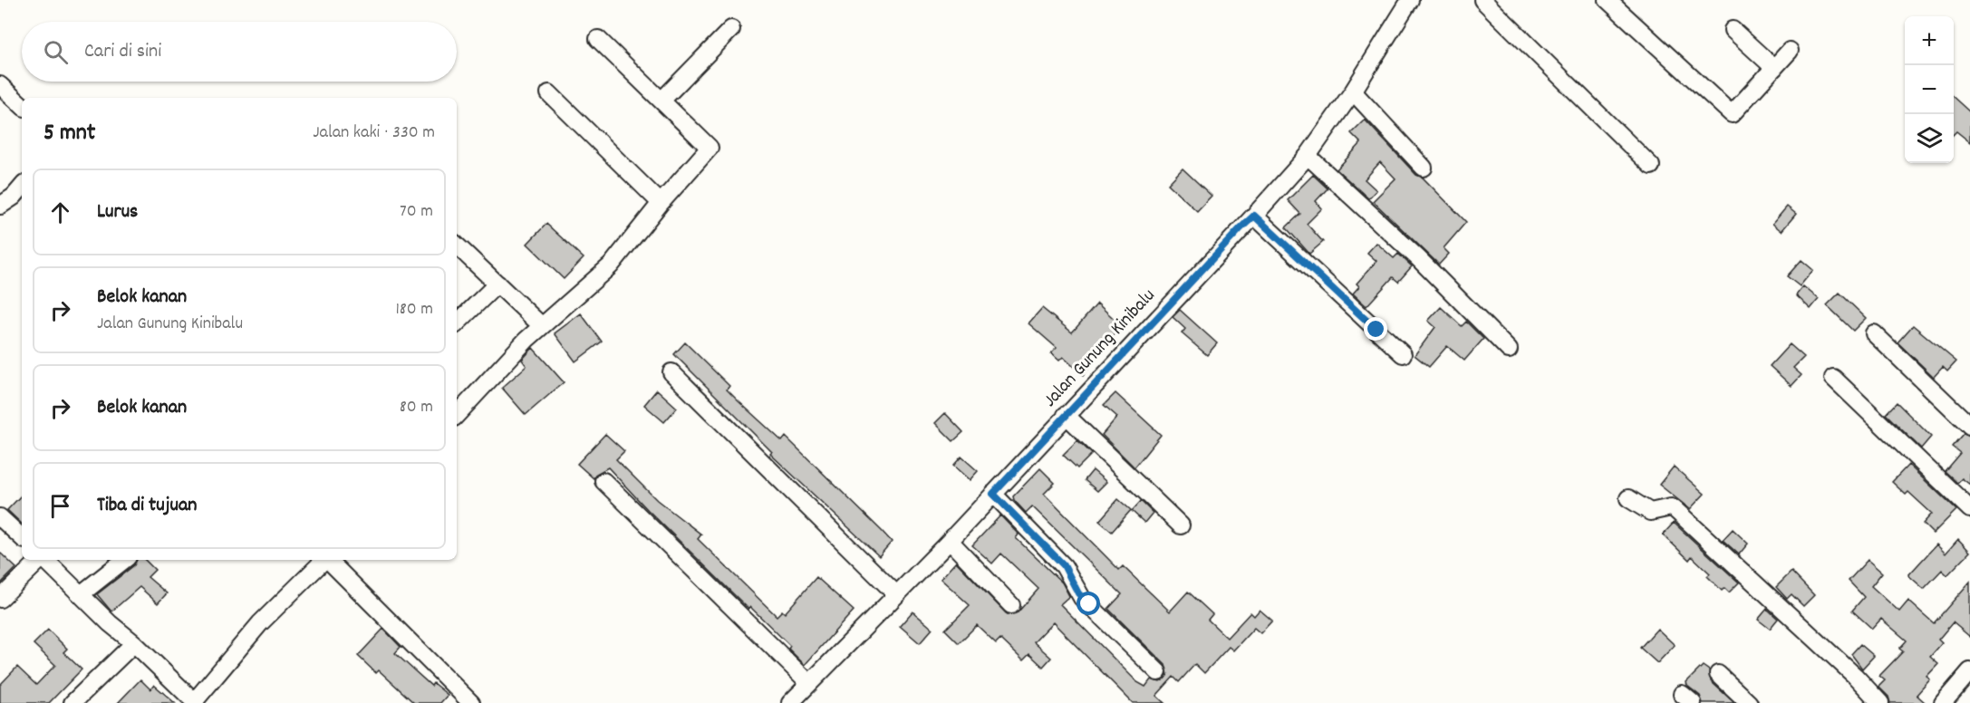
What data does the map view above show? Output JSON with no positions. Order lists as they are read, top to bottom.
{
  "streets": {
    "street": ["Jalan Gunung Kinibalu"]
  },
  "page": {
    "map_buttons": ["+", "−"],
    "search": "Cari di sini",
    "heading": ["5 mnt", "Jalan kaki · 330 m"],
    "list": [
      ["Lurus", "70 m"],
      ["Belok kanan", "Jalan Gunung Kinibalu", "180 m"],
      ["Belok kanan", "80 m"],
      "Tiba di tujuan"
    ]
  }
}
